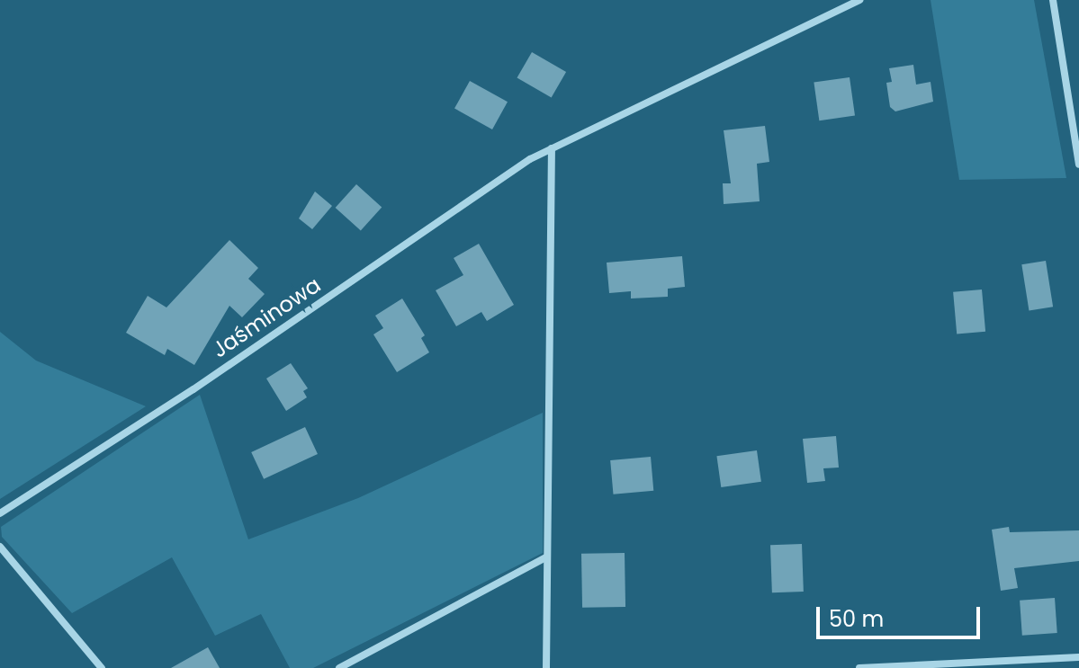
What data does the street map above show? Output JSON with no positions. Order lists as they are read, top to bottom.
{
  "streets": {
    "street": ["Jaśminowa"]
  },
  "scale_bar": "50 m"
}
